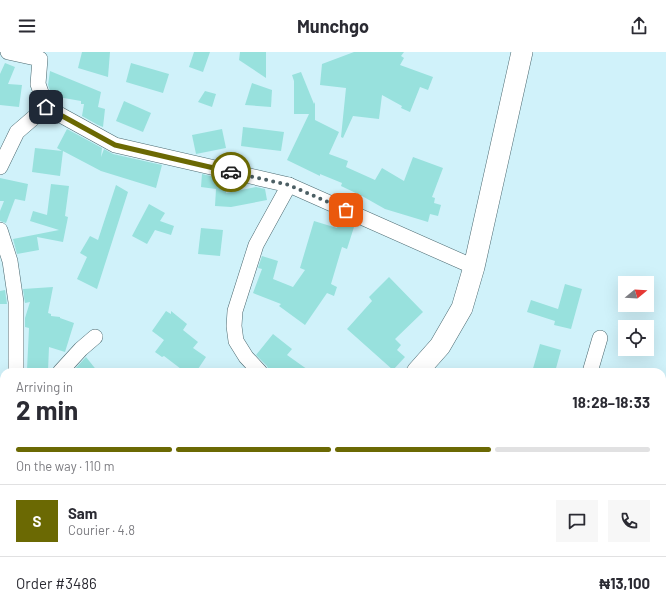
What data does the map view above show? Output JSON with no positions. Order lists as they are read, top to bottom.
{
  "north": "right",
  "page": {
    "header": "Munchgo",
    "heading": ["2 min", "Arriving in", "18:28–18:33"],
    "panel": [
      "Sam",
      "Courier · 4.8",
      "Order #3486",
      "₦13,100"
    ],
    "bar": "On the way · 110 m",
    "round": "S"
  }
}
